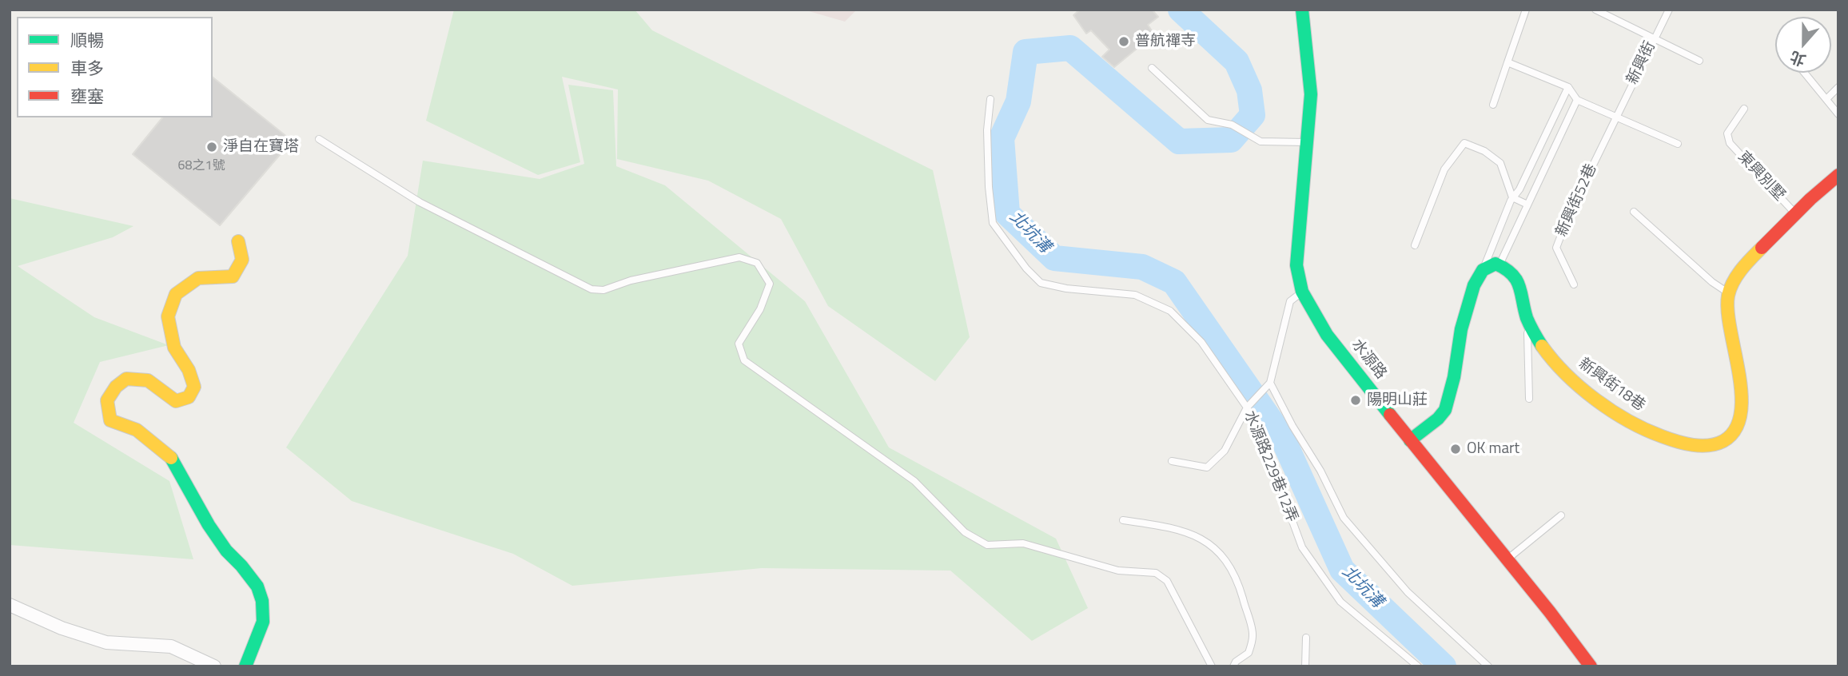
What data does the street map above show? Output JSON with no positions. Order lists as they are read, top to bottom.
{
  "streets": {
    "street": ["水源路", "新興街18巷"],
    "lane": [
      "新興街",
      "東興別墅",
      "新興街52巷",
      "水源路229巷12弄"
    ]
  },
  "crossings": [
    ["新興街", "新興街52巷"]
  ],
  "water": ["北坑溝"],
  "places": [
    "普航禪寺",
    "淨自在寶塔",
    "陽明山莊",
    "OK mart"
  ],
  "house_numbers": ["68之1號"],
  "legend": ["順暢", "車多", "壅塞"],
  "north": "bottom"
}
